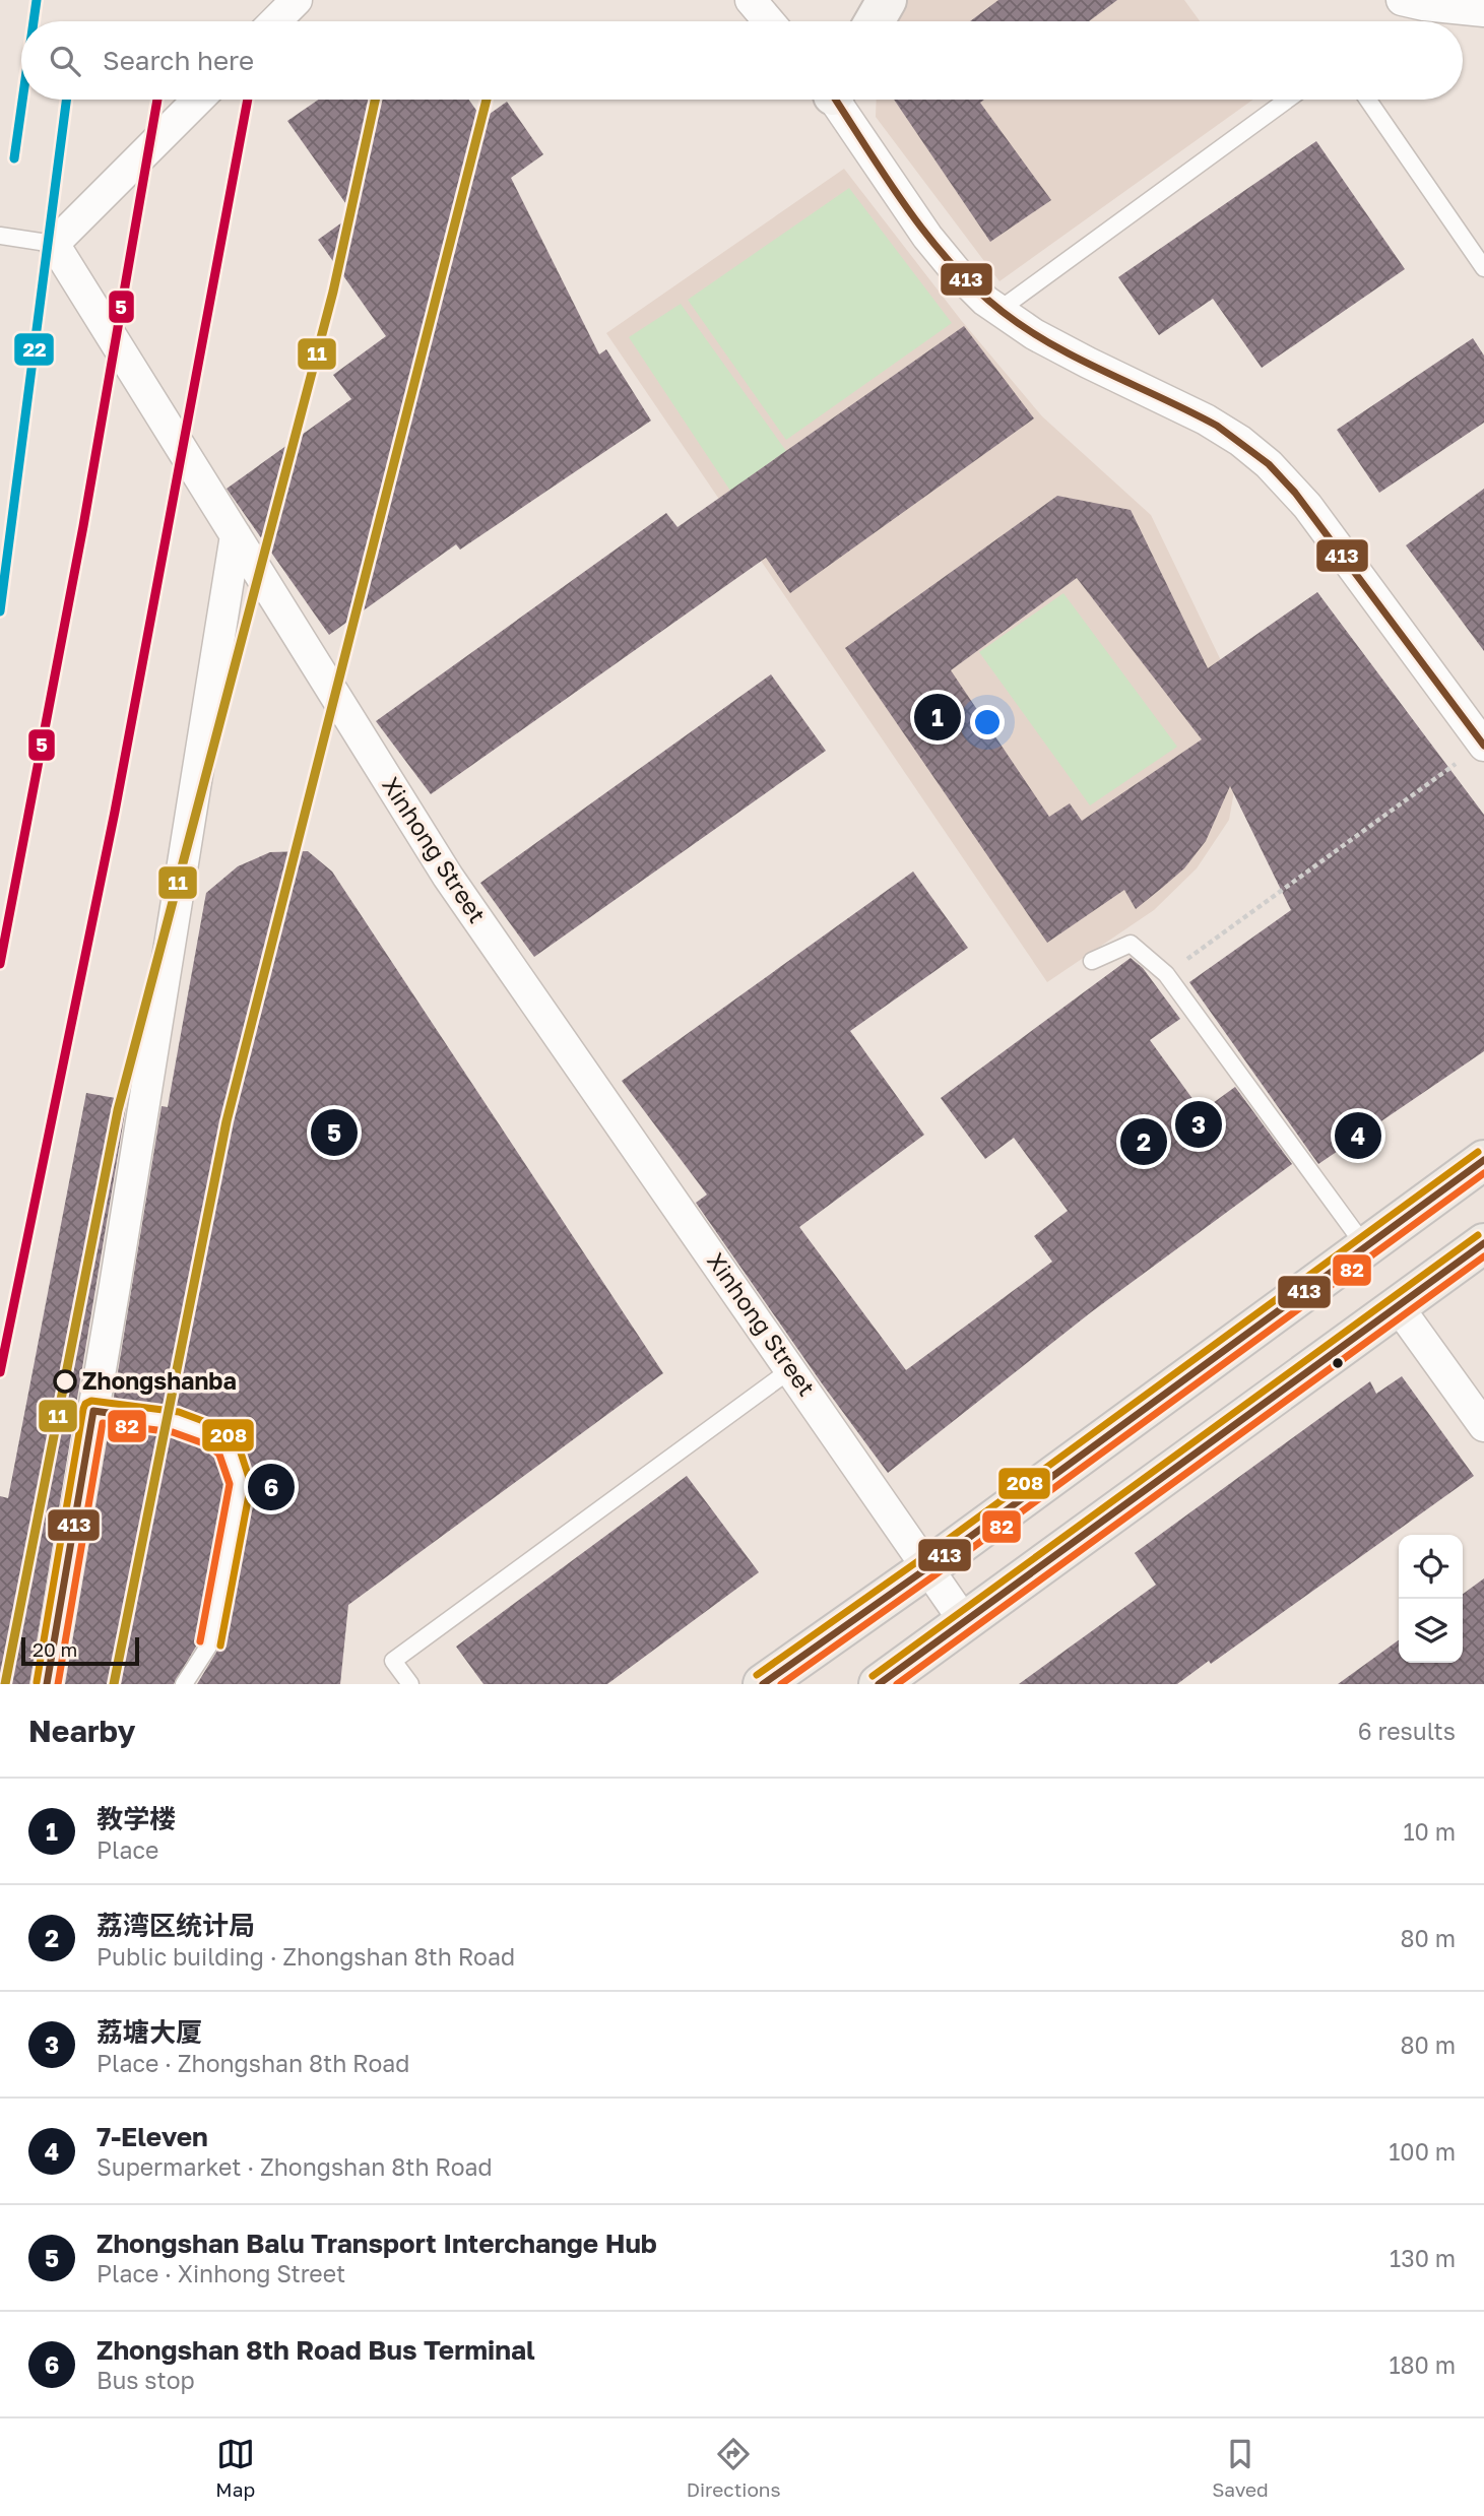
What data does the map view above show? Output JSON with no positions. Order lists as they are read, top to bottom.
{
  "streets": {
    "street": ["Xinhong Street"]
  },
  "places": ["Zhongshanba"],
  "lines": [
    "transit line 22",
    "transit line 11",
    "transit line 5",
    "transit line 413",
    "transit line 208",
    "transit line 82"
  ],
  "scale_bar": "20 m",
  "page": {
    "search": "Search here",
    "pins": [
      "1",
      "3",
      "5",
      "4",
      "2",
      "6"
    ],
    "scale": "20 m",
    "heading": ["Nearby", "6 results"],
    "list": [
      {
        "mark": "1",
        "name": "教学楼",
        "note": "Place",
        "value": "10 m"
      },
      {
        "mark": "2",
        "name": "荔湾区统计局",
        "note": "Public building · Zhongshan 8th Road",
        "value": "80 m"
      },
      {
        "mark": "3",
        "name": "荔塘大厦",
        "note": "Place · Zhongshan 8th Road",
        "value": "80 m"
      },
      {
        "mark": "4",
        "name": "7-Eleven",
        "note": "Supermarket · Zhongshan 8th Road",
        "value": "100 m"
      },
      {
        "mark": "5",
        "name": "Zhongshan Balu Transport Interchange Hub",
        "note": "Place · Xinhong Street",
        "value": "130 m"
      },
      {
        "mark": "6",
        "name": "Zhongshan 8th Road Bus Terminal",
        "note": "Bus stop",
        "value": "180 m"
      }
    ],
    "nav": ["Map", "Directions", "Saved"]
  }
}
